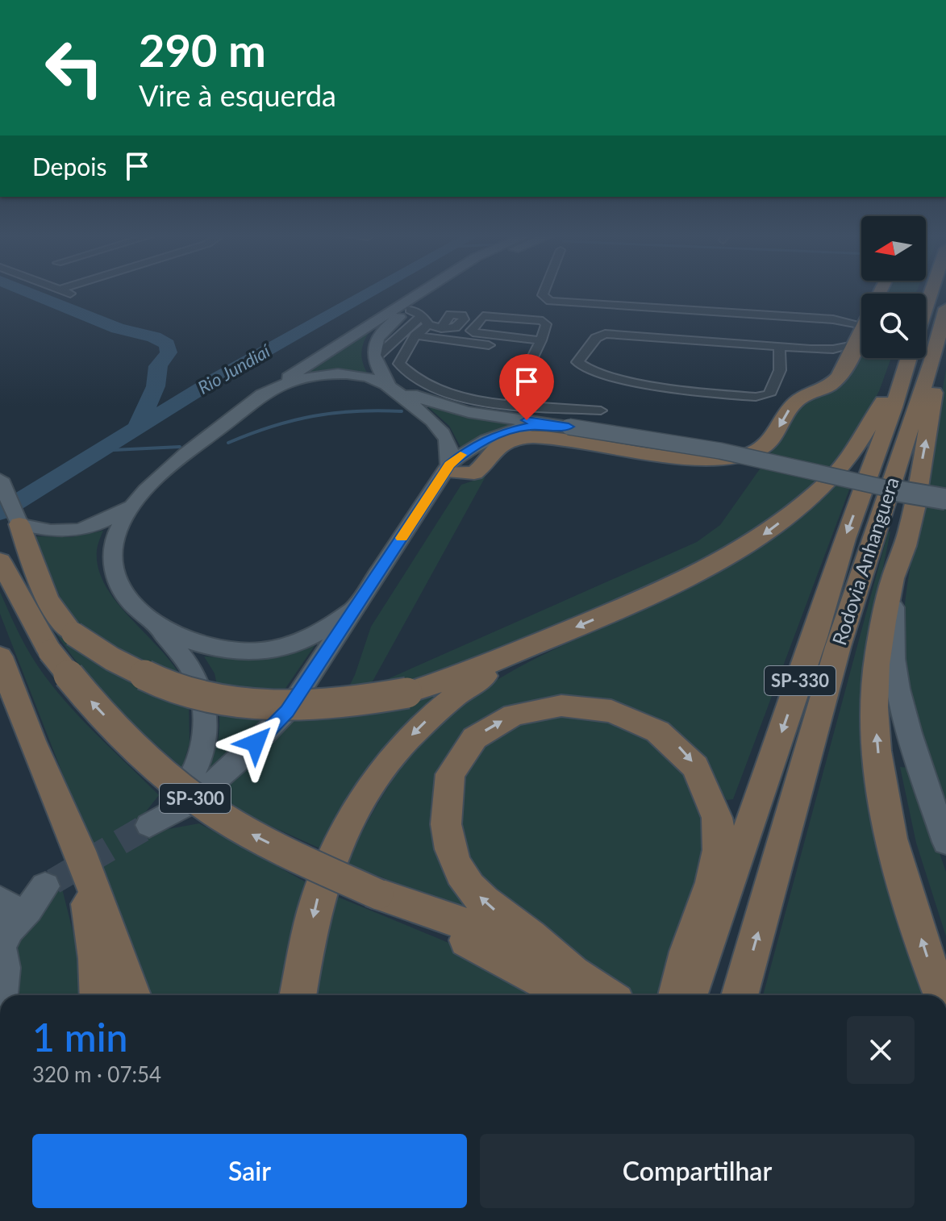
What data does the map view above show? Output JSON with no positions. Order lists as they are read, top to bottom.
{
  "streets": {
    "highway": ["Rodovia Anhanguera", "SP-330", "SP-300"]
  },
  "water": ["Rio Jundiaí"],
  "north": "left",
  "page": {
    "turn": ["290 m", "Vire à esquerda"],
    "then": "Depois",
    "heading": ["1 min", "320 m · 07:54"],
    "buttons": ["Sair", "Compartilhar"]
  }
}
